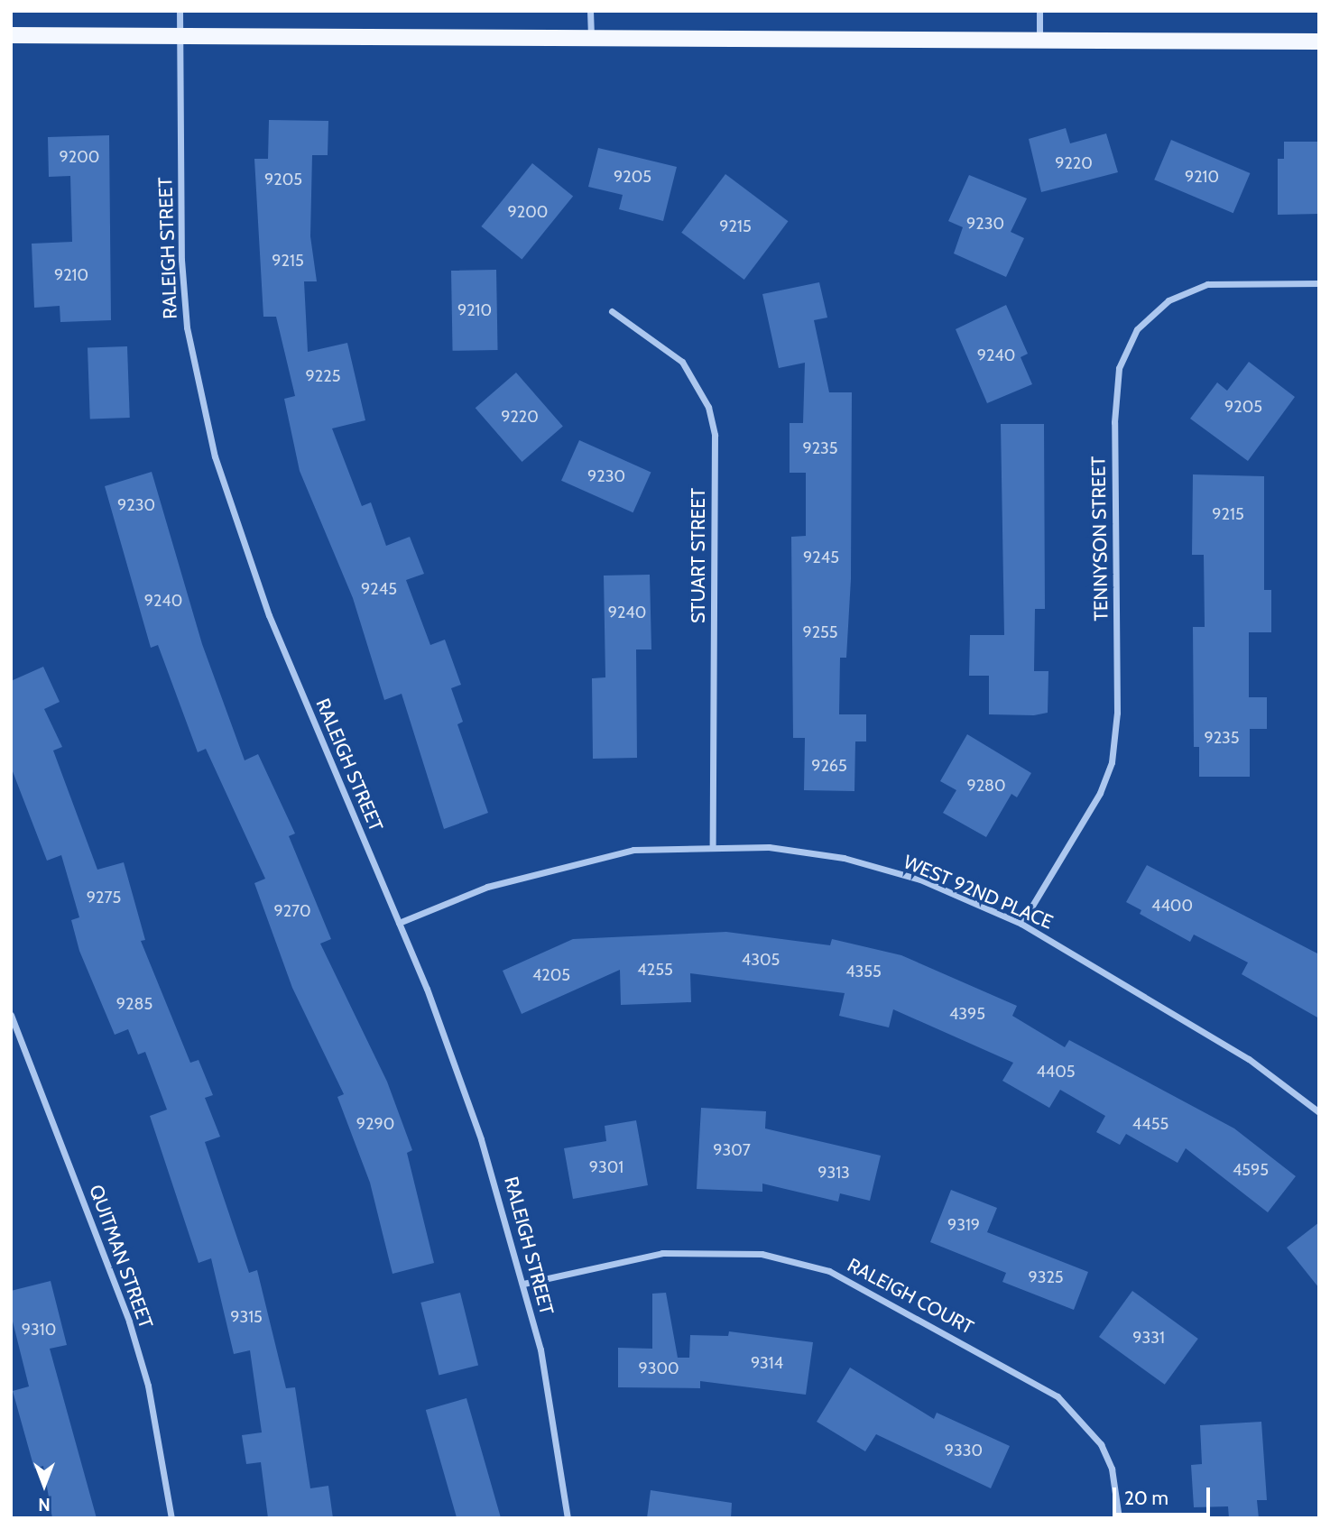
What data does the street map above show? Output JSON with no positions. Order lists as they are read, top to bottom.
{
  "streets": {
    "street": [
      "RALEIGH STREET",
      "TENNYSON STREET",
      "STUART STREET",
      "WEST 92ND PLACE",
      "QUITMAN STREET",
      "RALEIGH COURT"
    ]
  },
  "crossings": [
    ["RALEIGH STREET", "WEST 92ND PLACE"],
    ["RALEIGH STREET", "RALEIGH COURT"],
    ["TENNYSON STREET", "WEST 92ND PLACE"],
    ["STUART STREET", "WEST 92ND PLACE"]
  ],
  "house_numbers": [
    "9200",
    "9220",
    "9205",
    "9210",
    "9205",
    "9200",
    "9230",
    "9215",
    "9215",
    "9210",
    "9210",
    "9240",
    "9225",
    "9205",
    "9220",
    "9235",
    "9230",
    "9230",
    "9215",
    "9245",
    "9245",
    "9240",
    "9240",
    "9255",
    "9235",
    "9265",
    "9280",
    "9275",
    "4400",
    "9270",
    "4305",
    "4255",
    "4355",
    "4205",
    "9285",
    "4395",
    "4405",
    "9290",
    "4455",
    "9307",
    "9301",
    "4595",
    "9313",
    "9319",
    "9325",
    "9315",
    "9310",
    "9331",
    "9314",
    "9300",
    "9330"
  ],
  "scale_bar": "20 m",
  "north": "bottom"
}
